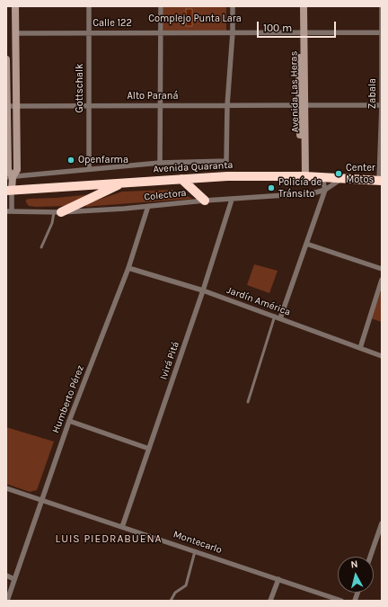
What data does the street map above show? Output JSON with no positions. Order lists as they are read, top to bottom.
{
  "streets": {
    "highway": ["Avenida Quaranta"],
    "main road": ["Avenida Las Heras"],
    "street": [
      "Calle 122",
      "Gottschalk",
      "Zabala",
      "Alto Paraná",
      "Colectora",
      "Jardín América",
      "Ivirá Pitá",
      "Humberto Pérez",
      "Montecarlo"
    ]
  },
  "crossings": [
    ["Calle 122", "Gottschalk"],
    ["Calle 122", "Avenida Las Heras"],
    ["Calle 122", "Zabala"],
    ["Gottschalk", "Alto Paraná"],
    ["Avenida Las Heras", "Alto Paraná"],
    ["Avenida Las Heras", "Avenida Quaranta"],
    ["Zabala", "Alto Paraná"],
    ["Zabala", "Avenida Quaranta"],
    ["Avenida Quaranta", "Colectora"],
    ["Colectora", "Ivirá Pitá"],
    ["Colectora", "Humberto Pérez"],
    ["Jardín América", "Ivirá Pitá"],
    ["Jardín América", "Humberto Pérez"],
    ["Ivirá Pitá", "Montecarlo"],
    ["Humberto Pérez", "Montecarlo"]
  ],
  "districts": ["LUIS PIEDRABUENA"],
  "parks": ["Complejo Punta Lara"],
  "places": ["Openfarma", "Center Motos", "Policía de Tránsito"],
  "scale_bar": "100 m",
  "north": "top"
}
